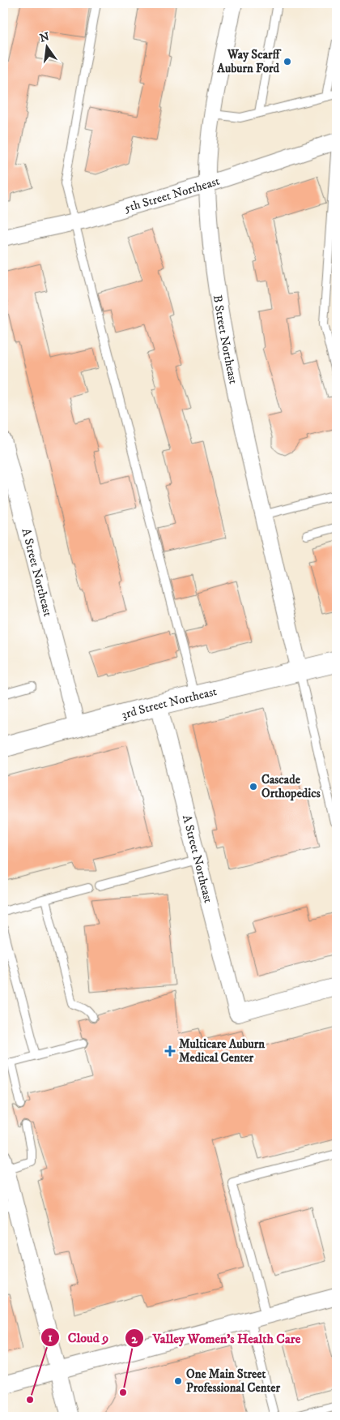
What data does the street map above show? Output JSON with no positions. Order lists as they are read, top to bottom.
{
  "streets": {
    "street": [
      "5th Street Northeast",
      "B Street Northeast",
      "A Street Northeast",
      "3rd Street Northeast"
    ]
  },
  "crossings": [
    ["5th Street Northeast", "B Street Northeast"],
    ["B Street Northeast", "3rd Street Northeast"],
    ["A Street Northeast", "3rd Street Northeast"]
  ],
  "places": {
    "other": [
      "Way Scarff Auburn Ford",
      "Cascade Orthopedics",
      "One Main Street Professional Center",
      "Valley Women's Health Care",
      "Cloud 9"
    ],
    "health": ["Multicare Auburn Medical Center"]
  },
  "north": "top"
}
